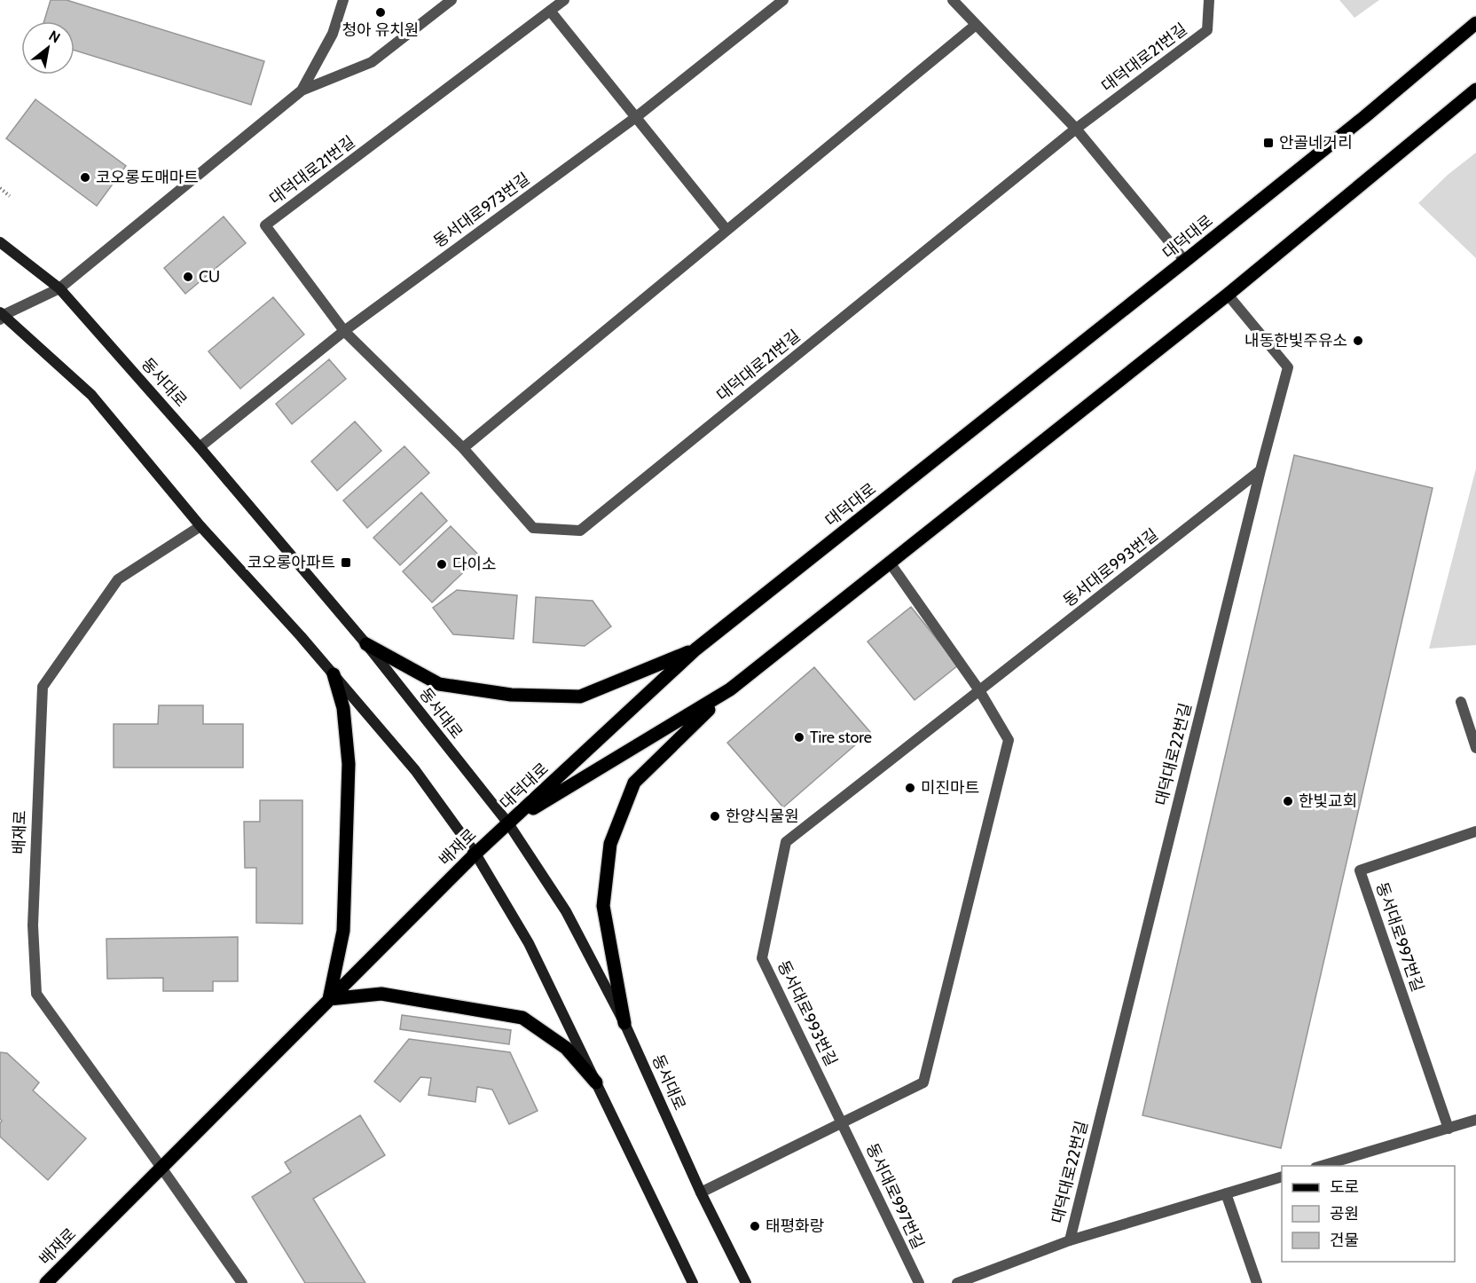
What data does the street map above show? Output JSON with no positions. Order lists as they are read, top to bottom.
{
  "streets": {
    "main road": ["대덕대로", "배재로"],
    "street": [
      "대덕대로21번길",
      "동서대로973번길",
      "동서대로",
      "동서대로993번길",
      "대덕대로22번길",
      "동서대로997번길"
    ]
  },
  "crossings": [
    ["대덕대로21번길", "동서대로973번길"],
    ["동서대로973번길", "동서대로"],
    ["대덕대로", "동서대로"],
    ["대덕대로", "대덕대로22번길"],
    ["대덕대로", "배재로"],
    ["동서대로", "배재로"],
    ["동서대로993번길", "대덕대로22번길"],
    ["동서대로993번길", "동서대로997번길"]
  ],
  "places": {
    "other": [
      "청아 유치원",
      "코오롱도매마트",
      "CU",
      "내동한빛주유소",
      "다이소",
      "Tire store",
      "미진마트",
      "한빛교회",
      "한양식물원",
      "태평화랑"
    ],
    "transit": ["안골네거리", "코오롱아파트"]
  },
  "legend": ["도로", "공원", "건물"],
  "north": "top right"
}
